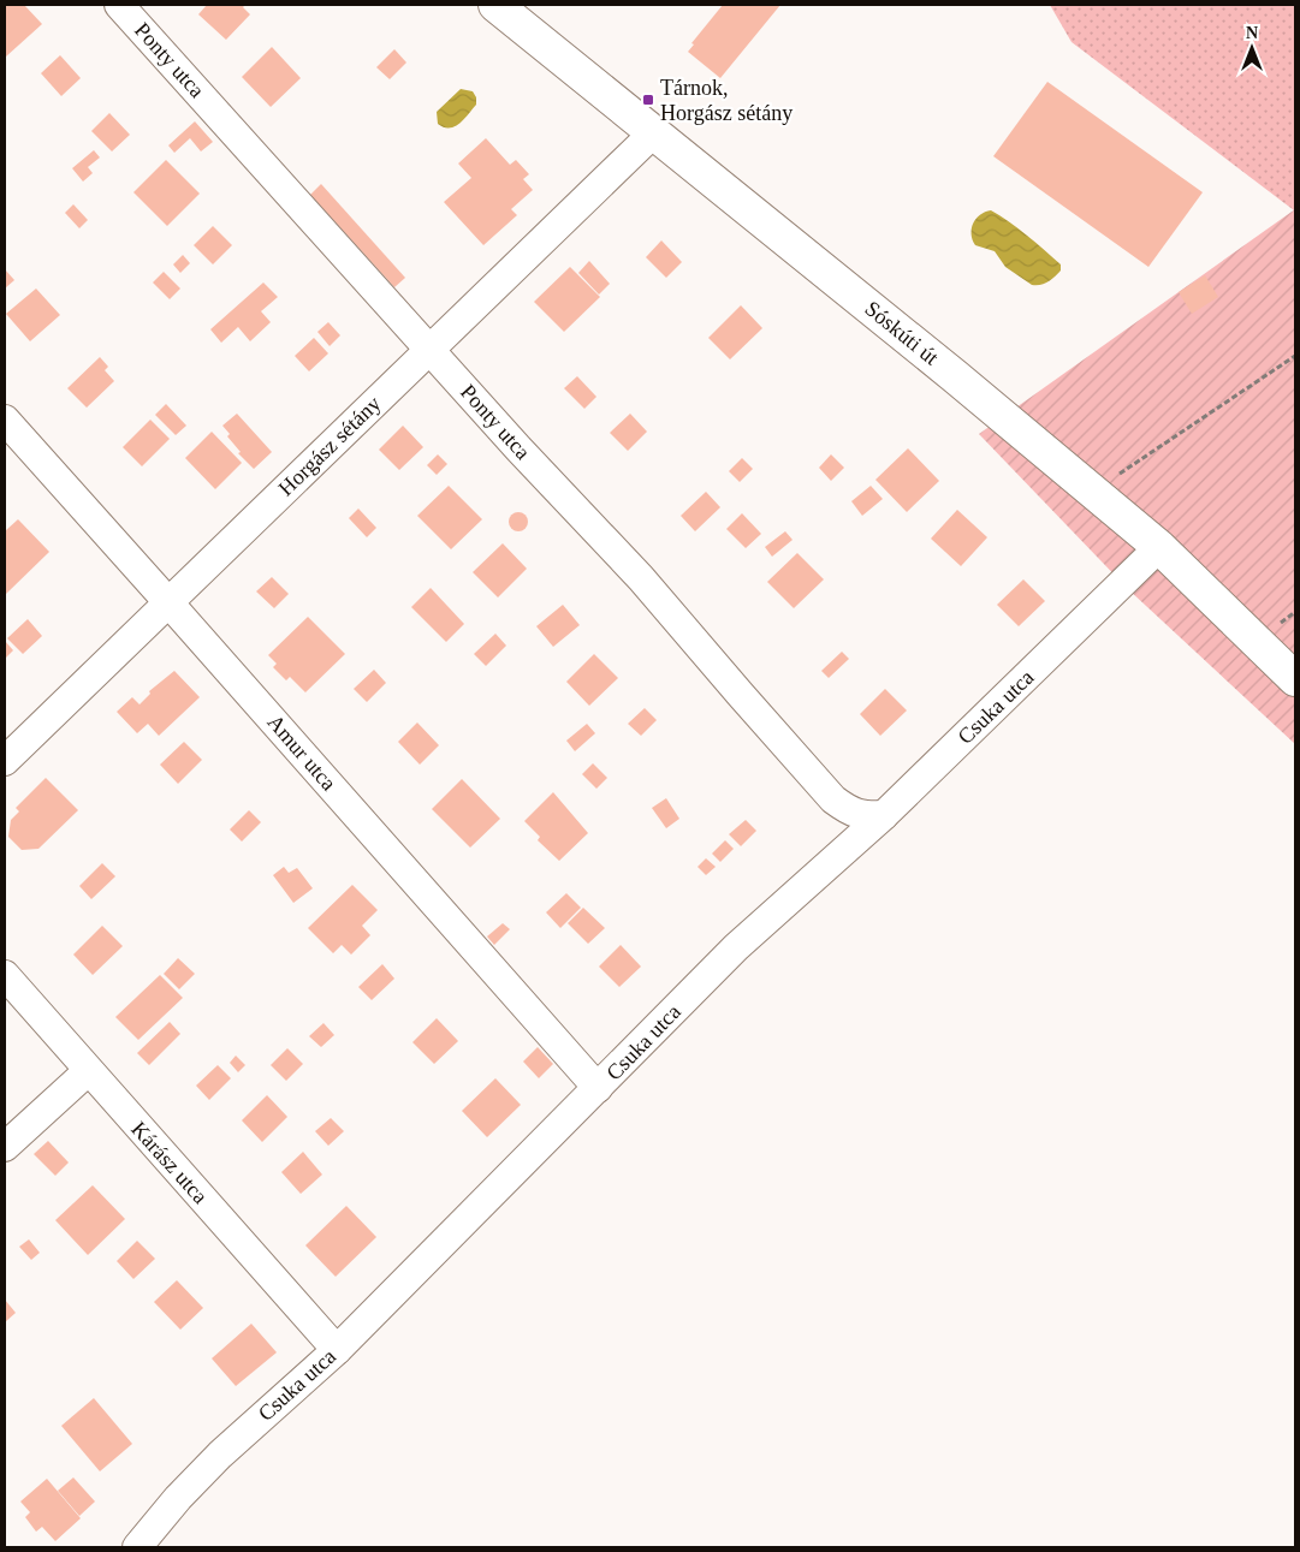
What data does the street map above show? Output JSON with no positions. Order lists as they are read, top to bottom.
{
  "streets": {
    "main road": ["Sóskúti út"],
    "street": [
      "Ponty utca",
      "Horgász sétány",
      "Csuka utca",
      "Amur utca",
      "Kárász utca"
    ]
  },
  "crossings": [
    ["Ponty utca", "Horgász sétány"],
    ["Ponty utca", "Csuka utca"],
    ["Sóskúti út", "Horgász sétány"],
    ["Sóskúti út", "Csuka utca"],
    ["Horgász sétány", "Amur utca"],
    ["Csuka utca", "Amur utca"],
    ["Csuka utca", "Kárász utca"]
  ],
  "places": {
    "transit": ["Tárnok, Horgász sétány"]
  },
  "north": "top"
}
